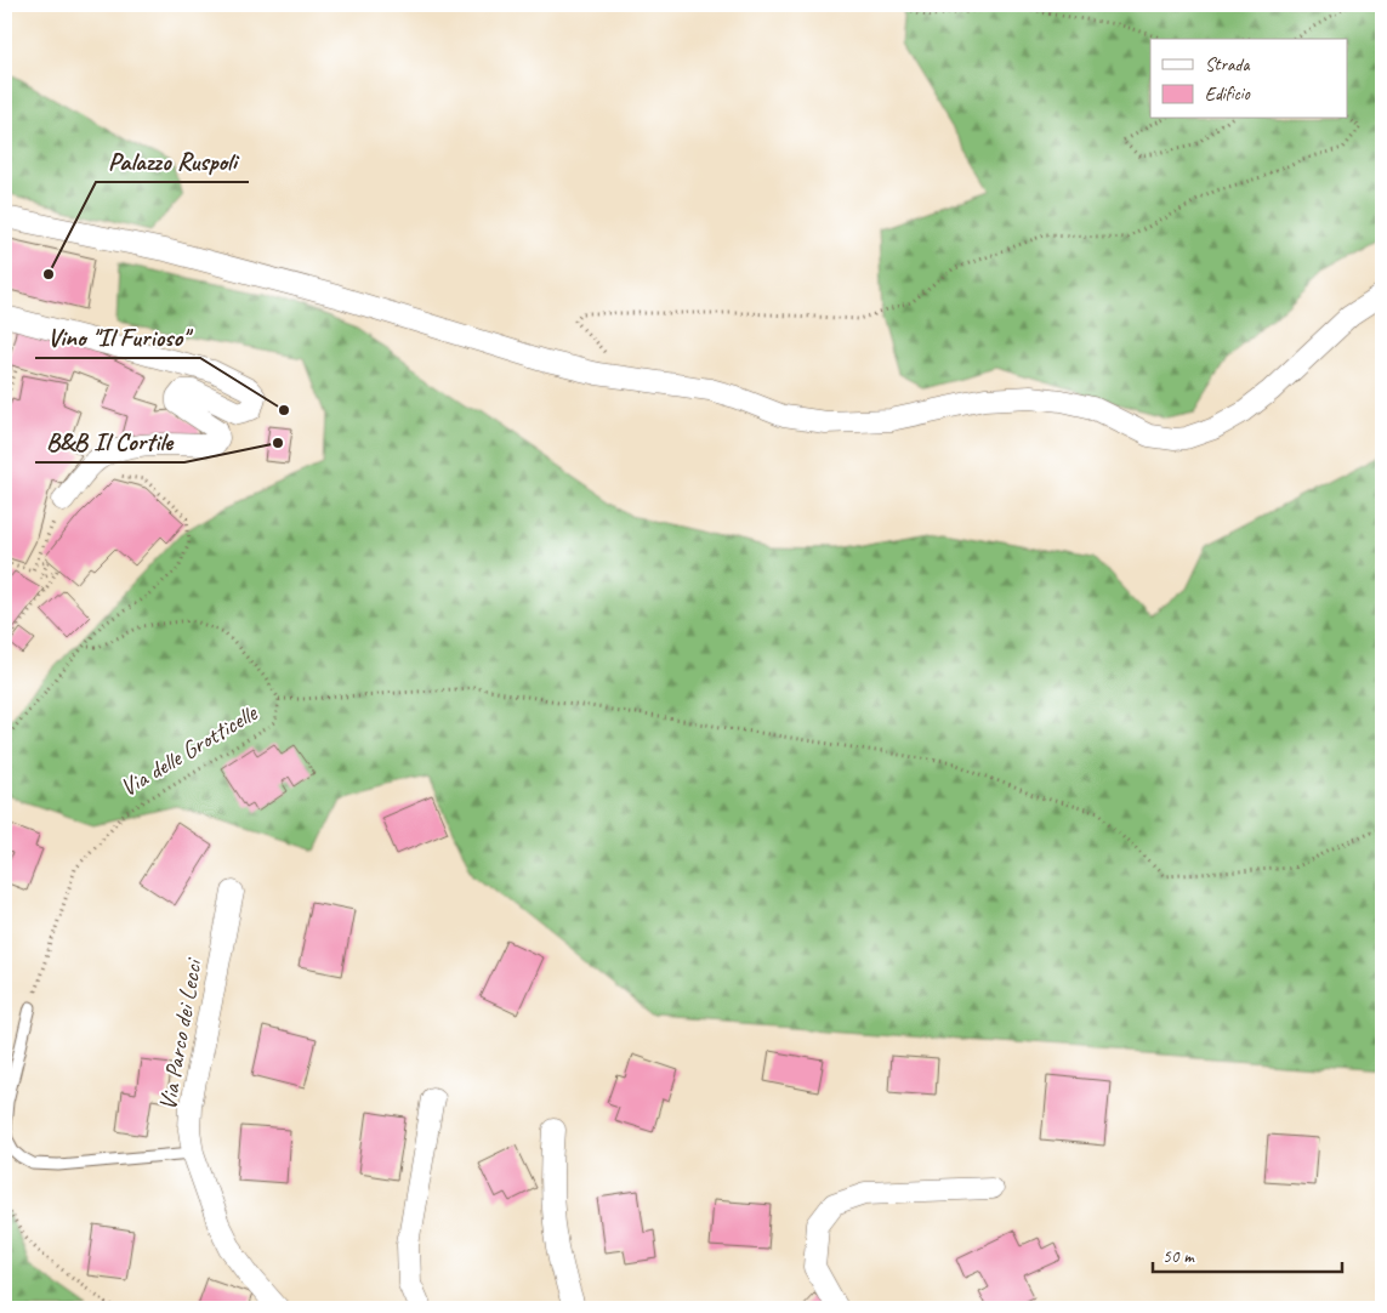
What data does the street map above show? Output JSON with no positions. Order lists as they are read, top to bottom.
{
  "streets": {
    "street": ["Via Parco dei Lecci"],
    "path": ["Via delle Grotticelle"]
  },
  "places": ["Palazzo Ruspoli", "Vino \"Il Furioso\"", "B&B Il Cortile"],
  "legend": ["Strada", "Edificio"],
  "scale_bar": "50 m"
}
